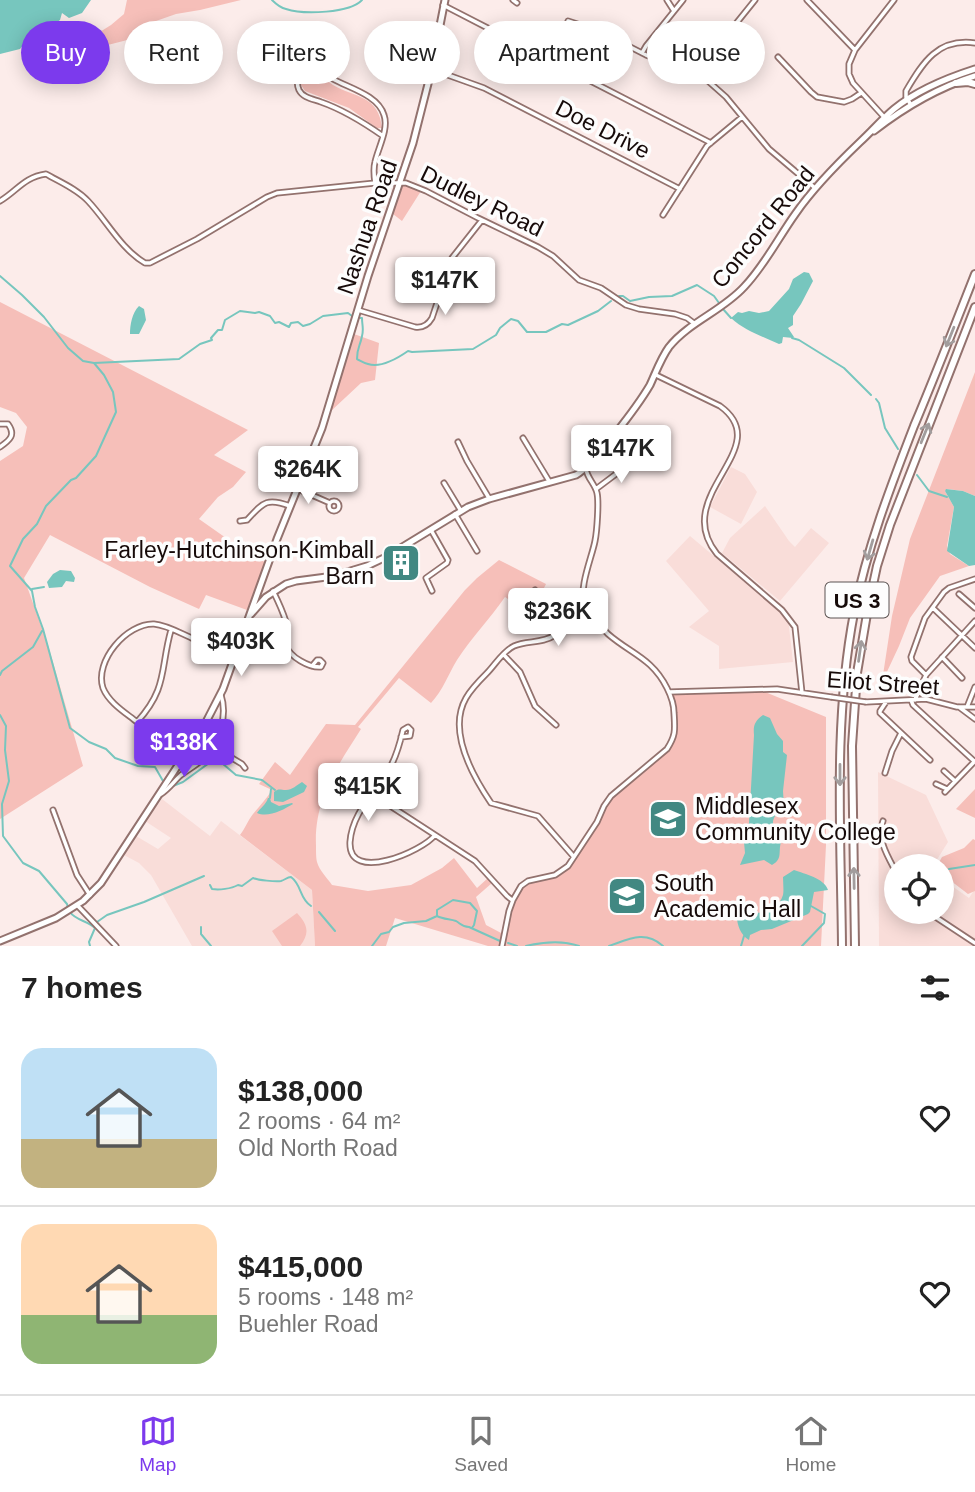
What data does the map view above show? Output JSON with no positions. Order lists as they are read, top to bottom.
{
  "streets": {
    "highway": ["US 3"],
    "main road": ["Nashua Road", "Concord Road"],
    "street": ["Doe Drive", "Dudley Road", "Eliot Street"]
  },
  "crossings": [
    ["Dudley Road", "Nashua Road"],
    ["Dudley Road", "Concord Road"]
  ],
  "places": {
    "building": ["Farley-Hutchinson-Kimball Barn"],
    "school or university": ["Middlesex Community College", "South Academic Hall"]
  },
  "page": {
    "chip": [
      "Buy",
      "Rent",
      "Filters",
      "New",
      "Apartment",
      "House"
    ],
    "price": [
      "$147K",
      "$147K",
      "$264K",
      "$236K",
      "$403K",
      "$138K",
      "$415K"
    ],
    "heading": "7 homes",
    "list": [
      {
        "name": "$138,000",
        "note": "2 rooms · 64 m² · Old North Road"
      },
      {
        "name": "$415,000",
        "note": "5 rooms · 148 m² · Buehler Road"
      }
    ],
    "tabs": ["Map", "Saved", "Home"]
  }
}
